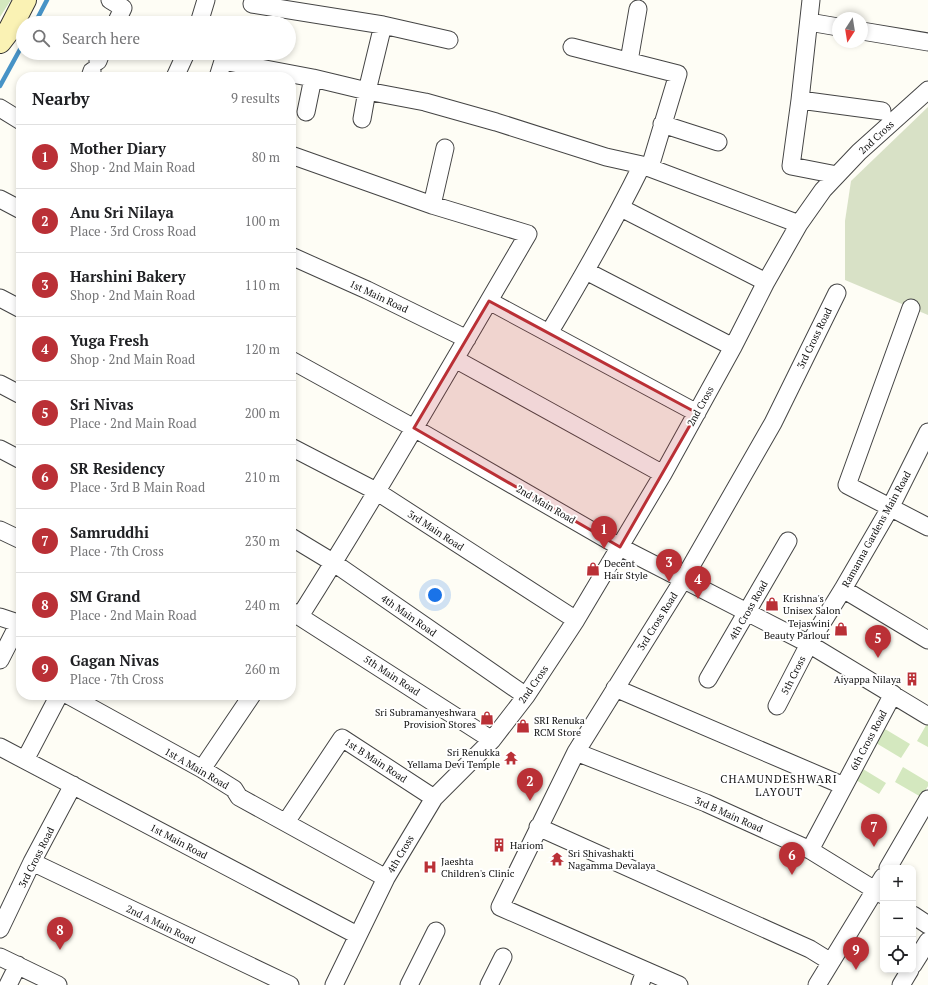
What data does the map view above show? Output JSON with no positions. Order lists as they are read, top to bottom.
{
  "streets": {
    "street": [
      "2nd Cross",
      "1st Main Road",
      "3rd Cross Road",
      "2nd Main Road",
      "Ramanna Gardens Main Road",
      "3rd Main Road",
      "4th Cross Road",
      "4th Main Road",
      "5th Main Road",
      "5th Cross",
      "6th Cross Road",
      "1st B Main Road",
      "1st A Main Road",
      "3rd B Main Road",
      "4th Cross",
      "2nd A Main Road"
    ]
  },
  "crossings": [
    ["2nd Cross", "2nd Main Road"],
    ["2nd Cross", "3rd Main Road"],
    ["2nd Cross", "4th Main Road"],
    ["2nd Cross", "5th Main Road"],
    ["2nd Cross", "4th Cross"],
    ["1st Main Road", "3rd Cross Road"],
    ["1st Main Road", "4th Cross"],
    ["3rd Cross Road", "2nd Main Road"],
    ["3rd Cross Road", "3rd B Main Road"],
    ["3rd Cross Road", "2nd A Main Road"],
    ["2nd Main Road", "Ramanna Gardens Main Road"],
    ["2nd Main Road", "4th Cross Road"],
    ["2nd Main Road", "5th Cross"],
    ["2nd Main Road", "6th Cross Road"],
    ["Ramanna Gardens Main Road", "5th Cross"],
    ["5th Main Road", "4th Cross"],
    ["6th Cross Road", "3rd B Main Road"],
    ["1st B Main Road", "1st A Main Road"],
    ["1st B Main Road", "4th Cross"],
    ["1st A Main Road", "4th Cross"]
  ],
  "districts": ["CHAMUNDESHWARI LAYOUT"],
  "places": {
    "shop": [
      "Decent Hair Style",
      "Krishna's Unisex Salon",
      "Tejaswini Beauty Parlour",
      "Sri Subramanyeshwara Provision Stores",
      "SRI Renuka RCM Store"
    ],
    "building": ["Aiyappa Nilaya", "Hariom"],
    "temple": ["Sri Renukka Yellama Devi Temple", "Sri Shivashakti Nagamma Devalaya"],
    "hospital": ["Jaeshta Children's Clinic"]
  },
  "north": "bottom",
  "page": {
    "search": "Search here",
    "heading": ["Nearby", "9 results"],
    "list": [
      {
        "mark": "1",
        "name": "Mother Diary",
        "note": "Shop · 2nd Main Road",
        "value": "80 m"
      },
      {
        "mark": "2",
        "name": "Anu Sri Nilaya",
        "note": "Place · 3rd Cross Road",
        "value": "100 m"
      },
      {
        "mark": "3",
        "name": "Harshini Bakery",
        "note": "Shop · 2nd Main Road",
        "value": "110 m"
      },
      {
        "mark": "4",
        "name": "Yuga Fresh",
        "note": "Shop · 2nd Main Road",
        "value": "120 m"
      },
      {
        "mark": "5",
        "name": "Sri Nivas",
        "note": "Place · 2nd Main Road",
        "value": "200 m"
      },
      {
        "mark": "6",
        "name": "SR Residency",
        "note": "Place · 3rd B Main Road",
        "value": "210 m"
      },
      {
        "mark": "7",
        "name": "Samruddhi",
        "note": "Place · 7th Cross",
        "value": "230 m"
      },
      {
        "mark": "8",
        "name": "SM Grand",
        "note": "Place · 2nd Main Road",
        "value": "240 m"
      },
      {
        "mark": "9",
        "name": "Gagan Nivas",
        "note": "Place · 7th Cross",
        "value": "260 m"
      }
    ],
    "pins": [
      "1",
      "3",
      "4",
      "5",
      "2",
      "7",
      "6",
      "8",
      "9"
    ],
    "map_buttons": ["+", "−"]
  }
}
